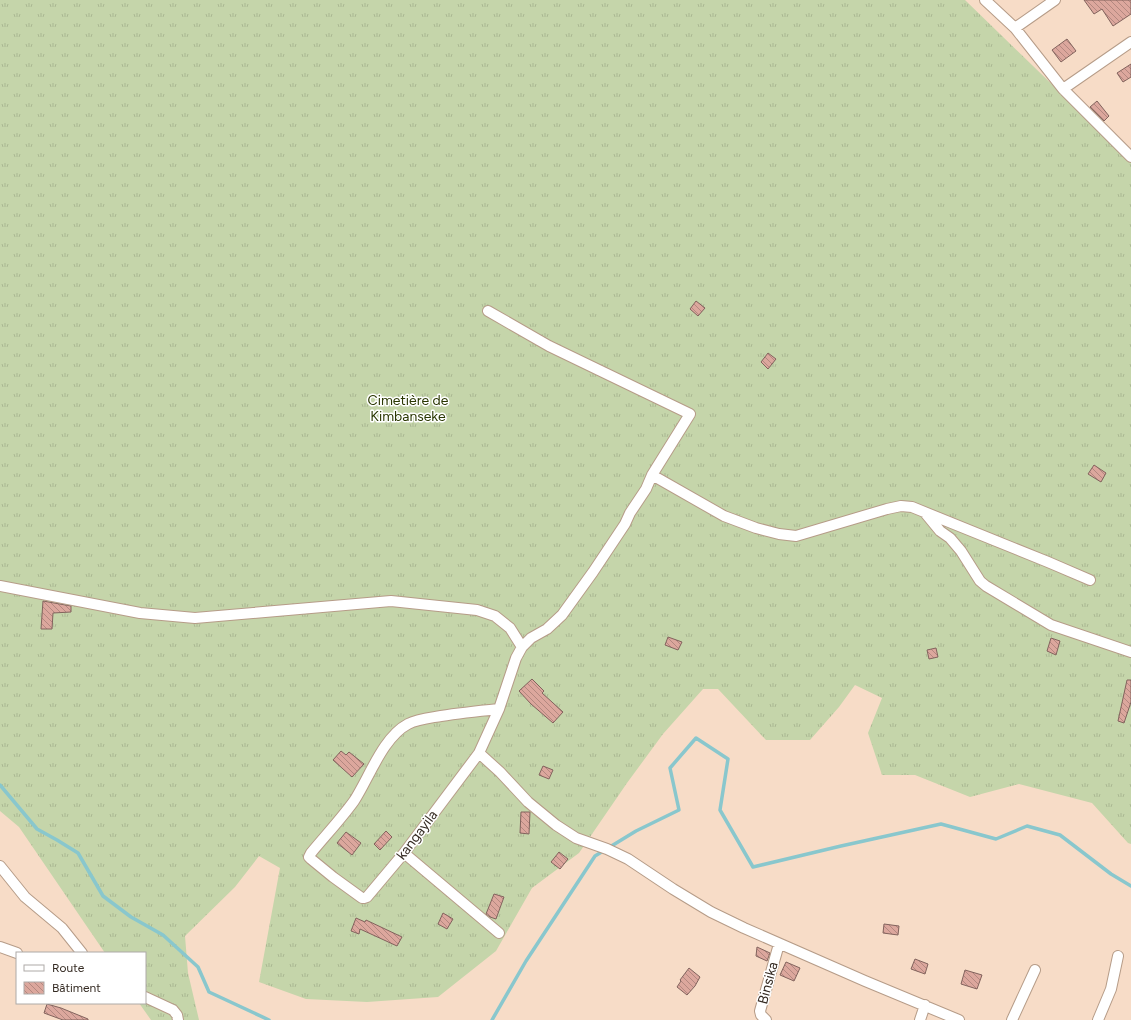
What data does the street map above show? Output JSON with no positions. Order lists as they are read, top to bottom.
{
  "streets": {
    "street": ["kangayila", "Binsika"]
  },
  "parks": ["Cimetière de Kimbanseke"],
  "legend": ["Route", "Bâtiment"]
}
